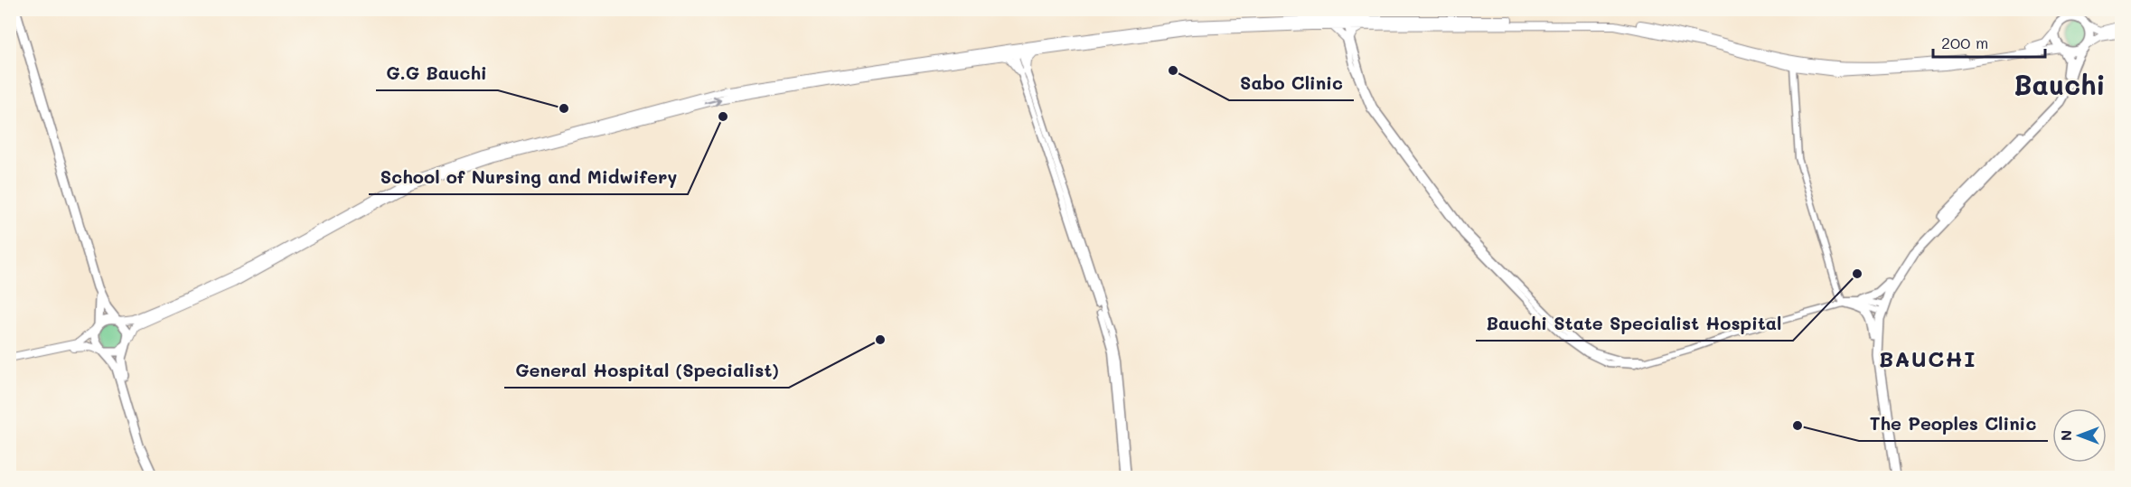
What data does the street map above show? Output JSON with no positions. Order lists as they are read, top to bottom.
{
  "districts": ["Bauchi", "BAUCHI"],
  "places": [
    "Sabo Clinic",
    "G.G Bauchi",
    "School of Nursing and Midwifery",
    "Bauchi State Specialist Hospital",
    "General Hospital (Specialist)",
    "The Peoples Clinic"
  ],
  "scale_bar": "200 m",
  "north": "left"
}
